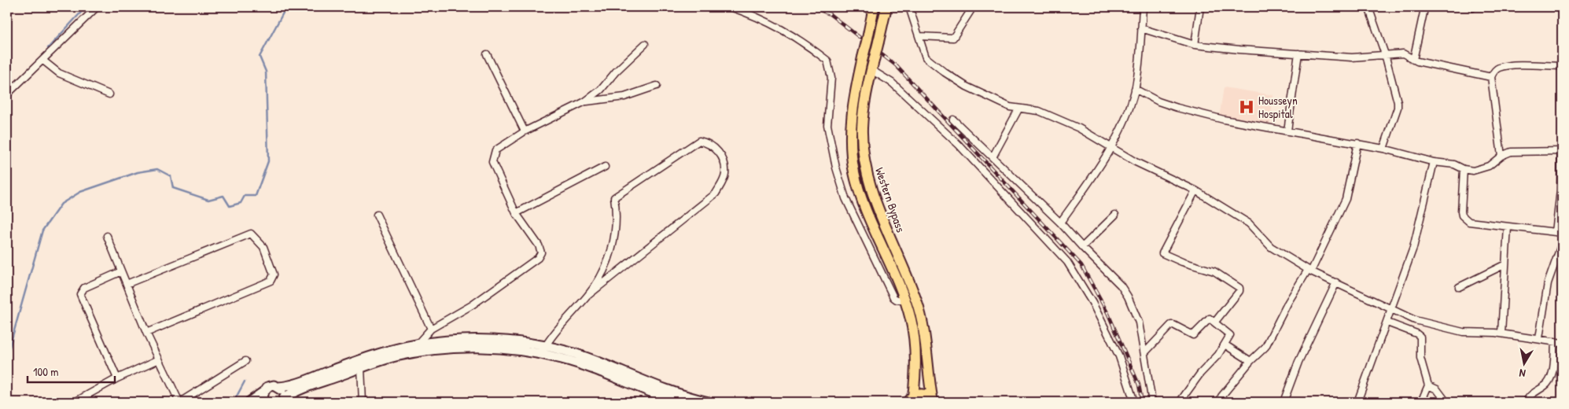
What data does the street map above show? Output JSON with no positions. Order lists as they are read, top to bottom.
{
  "streets": {
    "main road": ["Western Bypass"]
  },
  "places": {
    "hospital": ["Housseyn Hospital"]
  },
  "scale_bar": "100 m",
  "north": "bottom"
}
